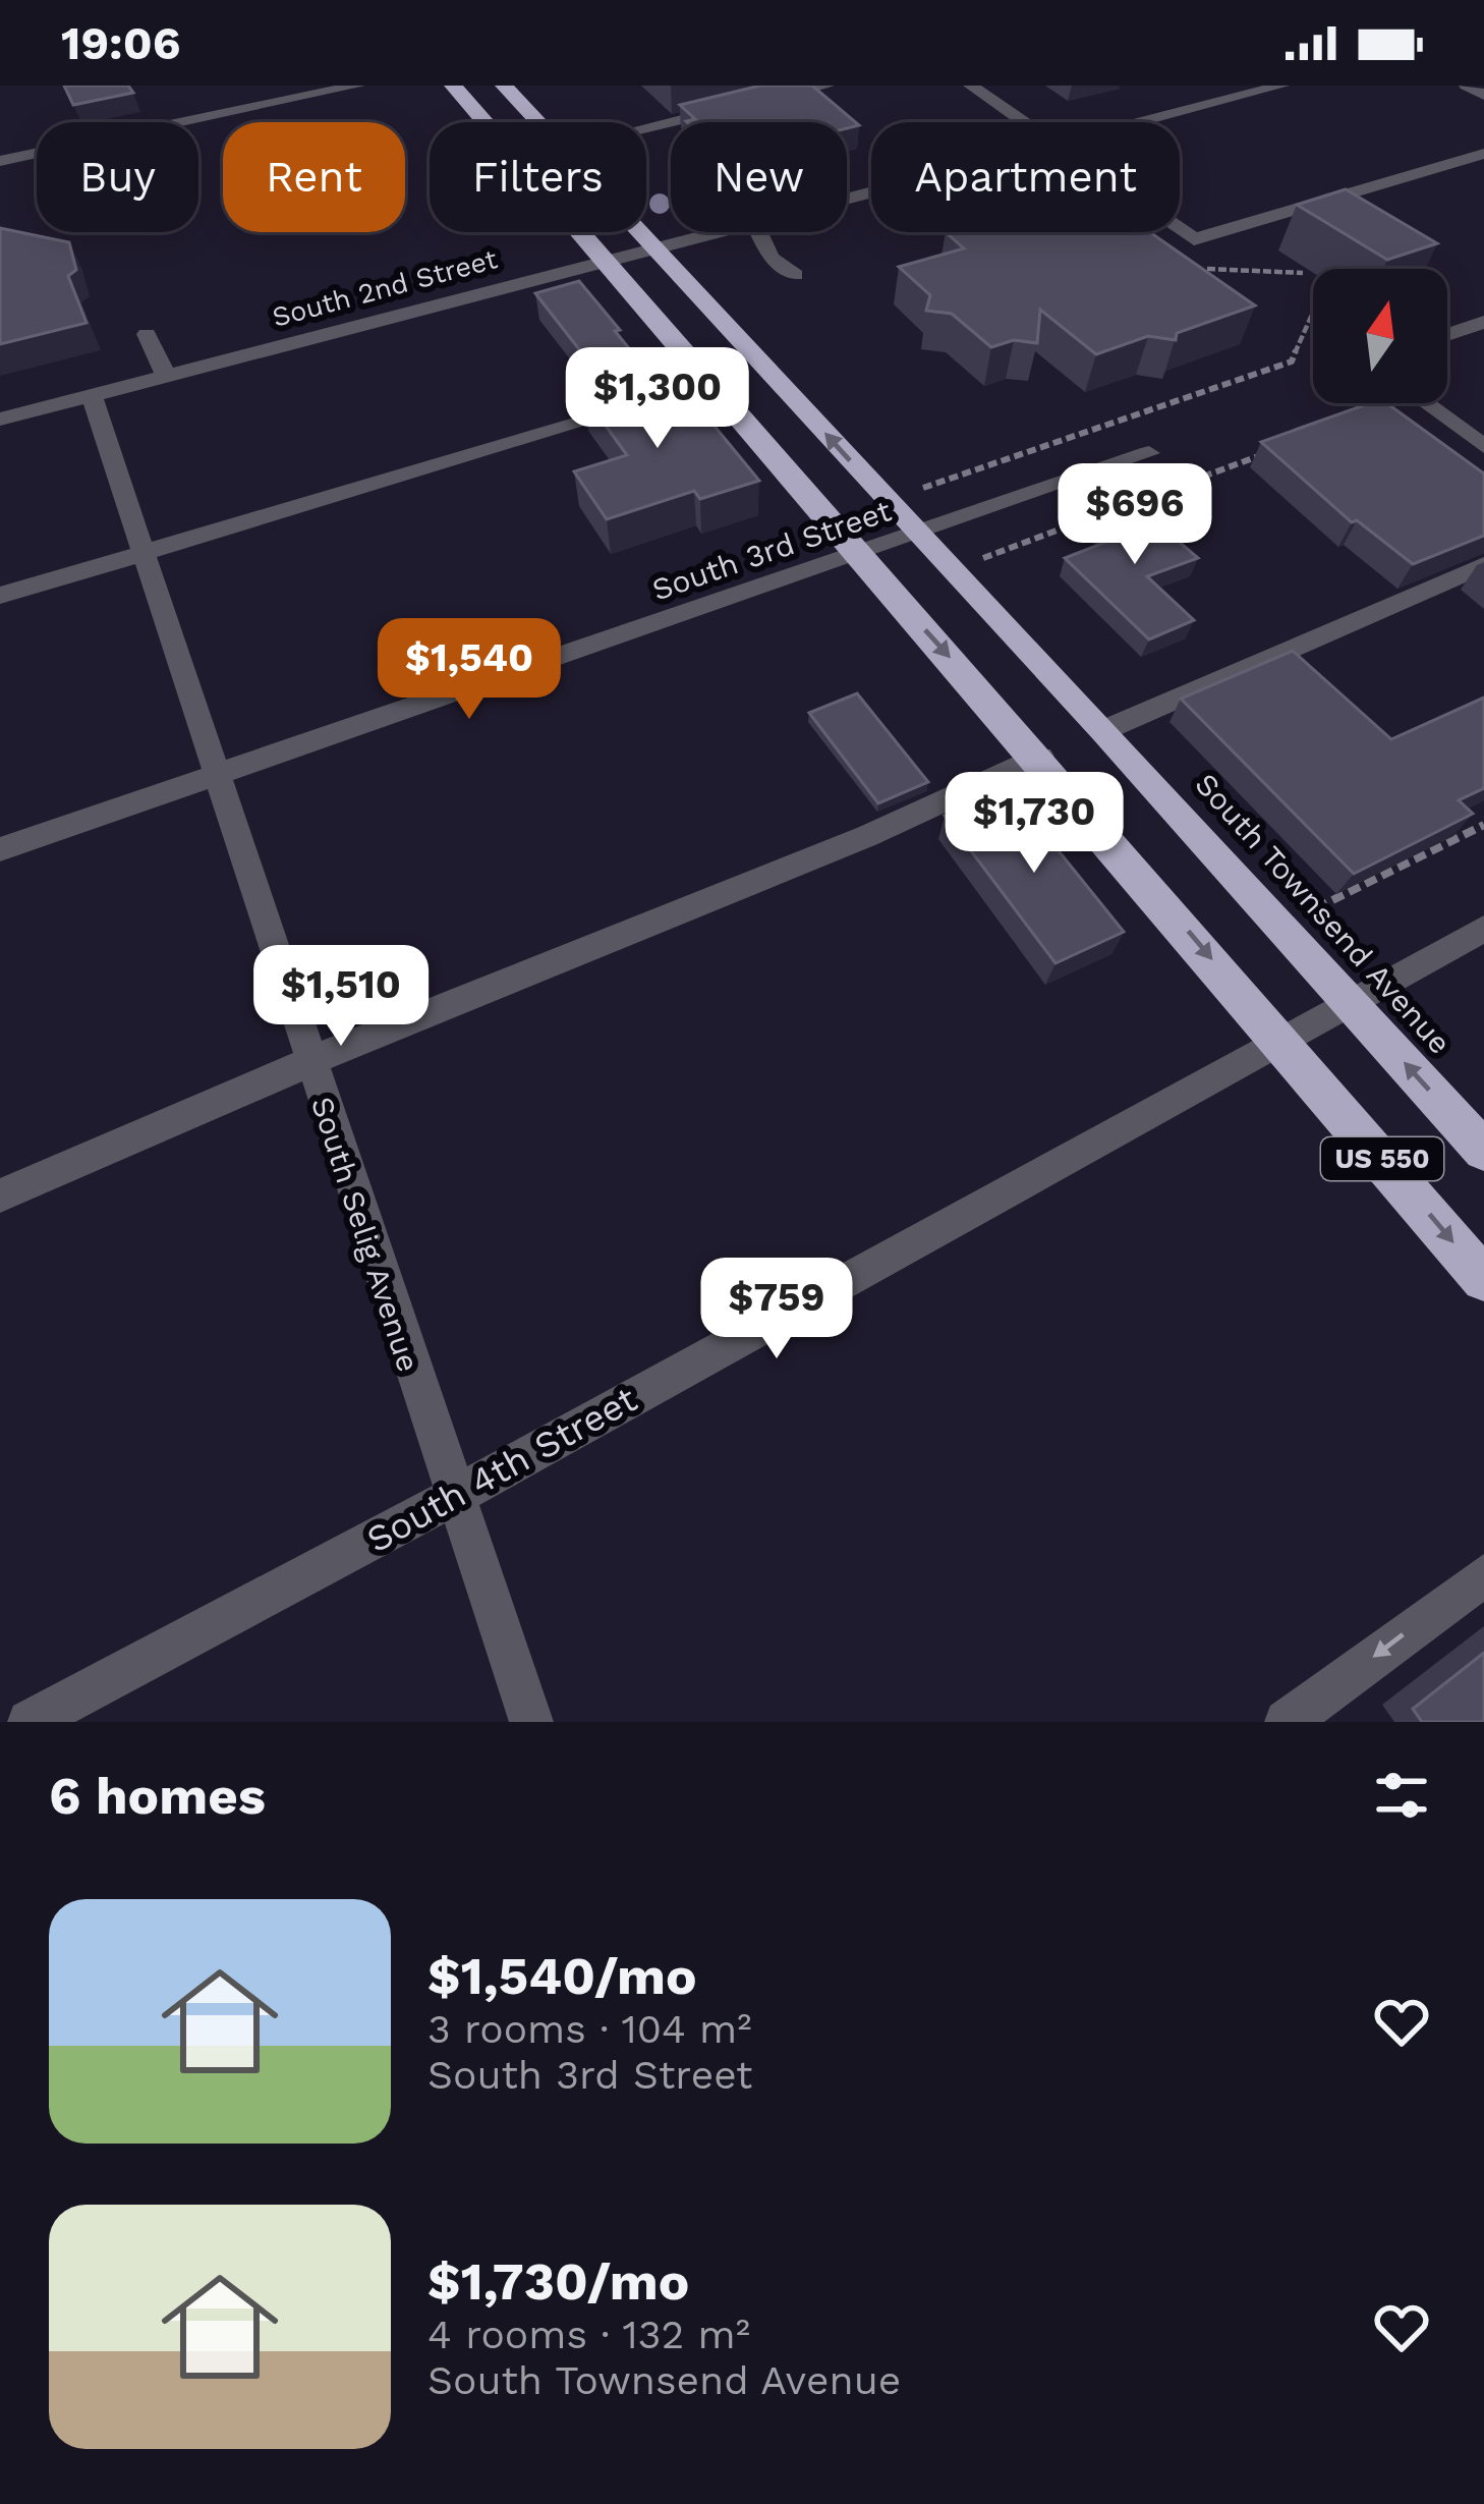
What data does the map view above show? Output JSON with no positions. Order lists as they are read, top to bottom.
{
  "streets": {
    "highway": ["South Townsend Avenue", "US 550"],
    "street": [
      "South 2nd Street",
      "South 3rd Street",
      "South Selig Avenue",
      "South 4th Street"
    ]
  },
  "crossings": [
    ["South 2nd Street", "South Townsend Avenue"],
    ["South 2nd Street", "US 550"],
    ["South 2nd Street", "South Selig Avenue"],
    ["South 3rd Street", "South Townsend Avenue"],
    ["South 3rd Street", "US 550"],
    ["South 3rd Street", "South Selig Avenue"],
    ["South Townsend Avenue", "South 4th Street"],
    ["US 550", "South 4th Street"],
    ["South Selig Avenue", "South 4th Street"]
  ],
  "north": "top",
  "page": {
    "status": "19:06",
    "chip": [
      "Buy",
      "Rent",
      "Filters",
      "New",
      "Apartment"
    ],
    "price": [
      "$1,300",
      "$696",
      "$1,540",
      "$1,730",
      "$1,510",
      "$759"
    ],
    "heading": "6 homes",
    "list": [
      {
        "name": "$1,540/mo",
        "note": "3 rooms · 104 m² · South 3rd Street"
      },
      {
        "name": "$1,730/mo",
        "note": "4 rooms · 132 m² · South Townsend Avenue"
      }
    ]
  }
}
